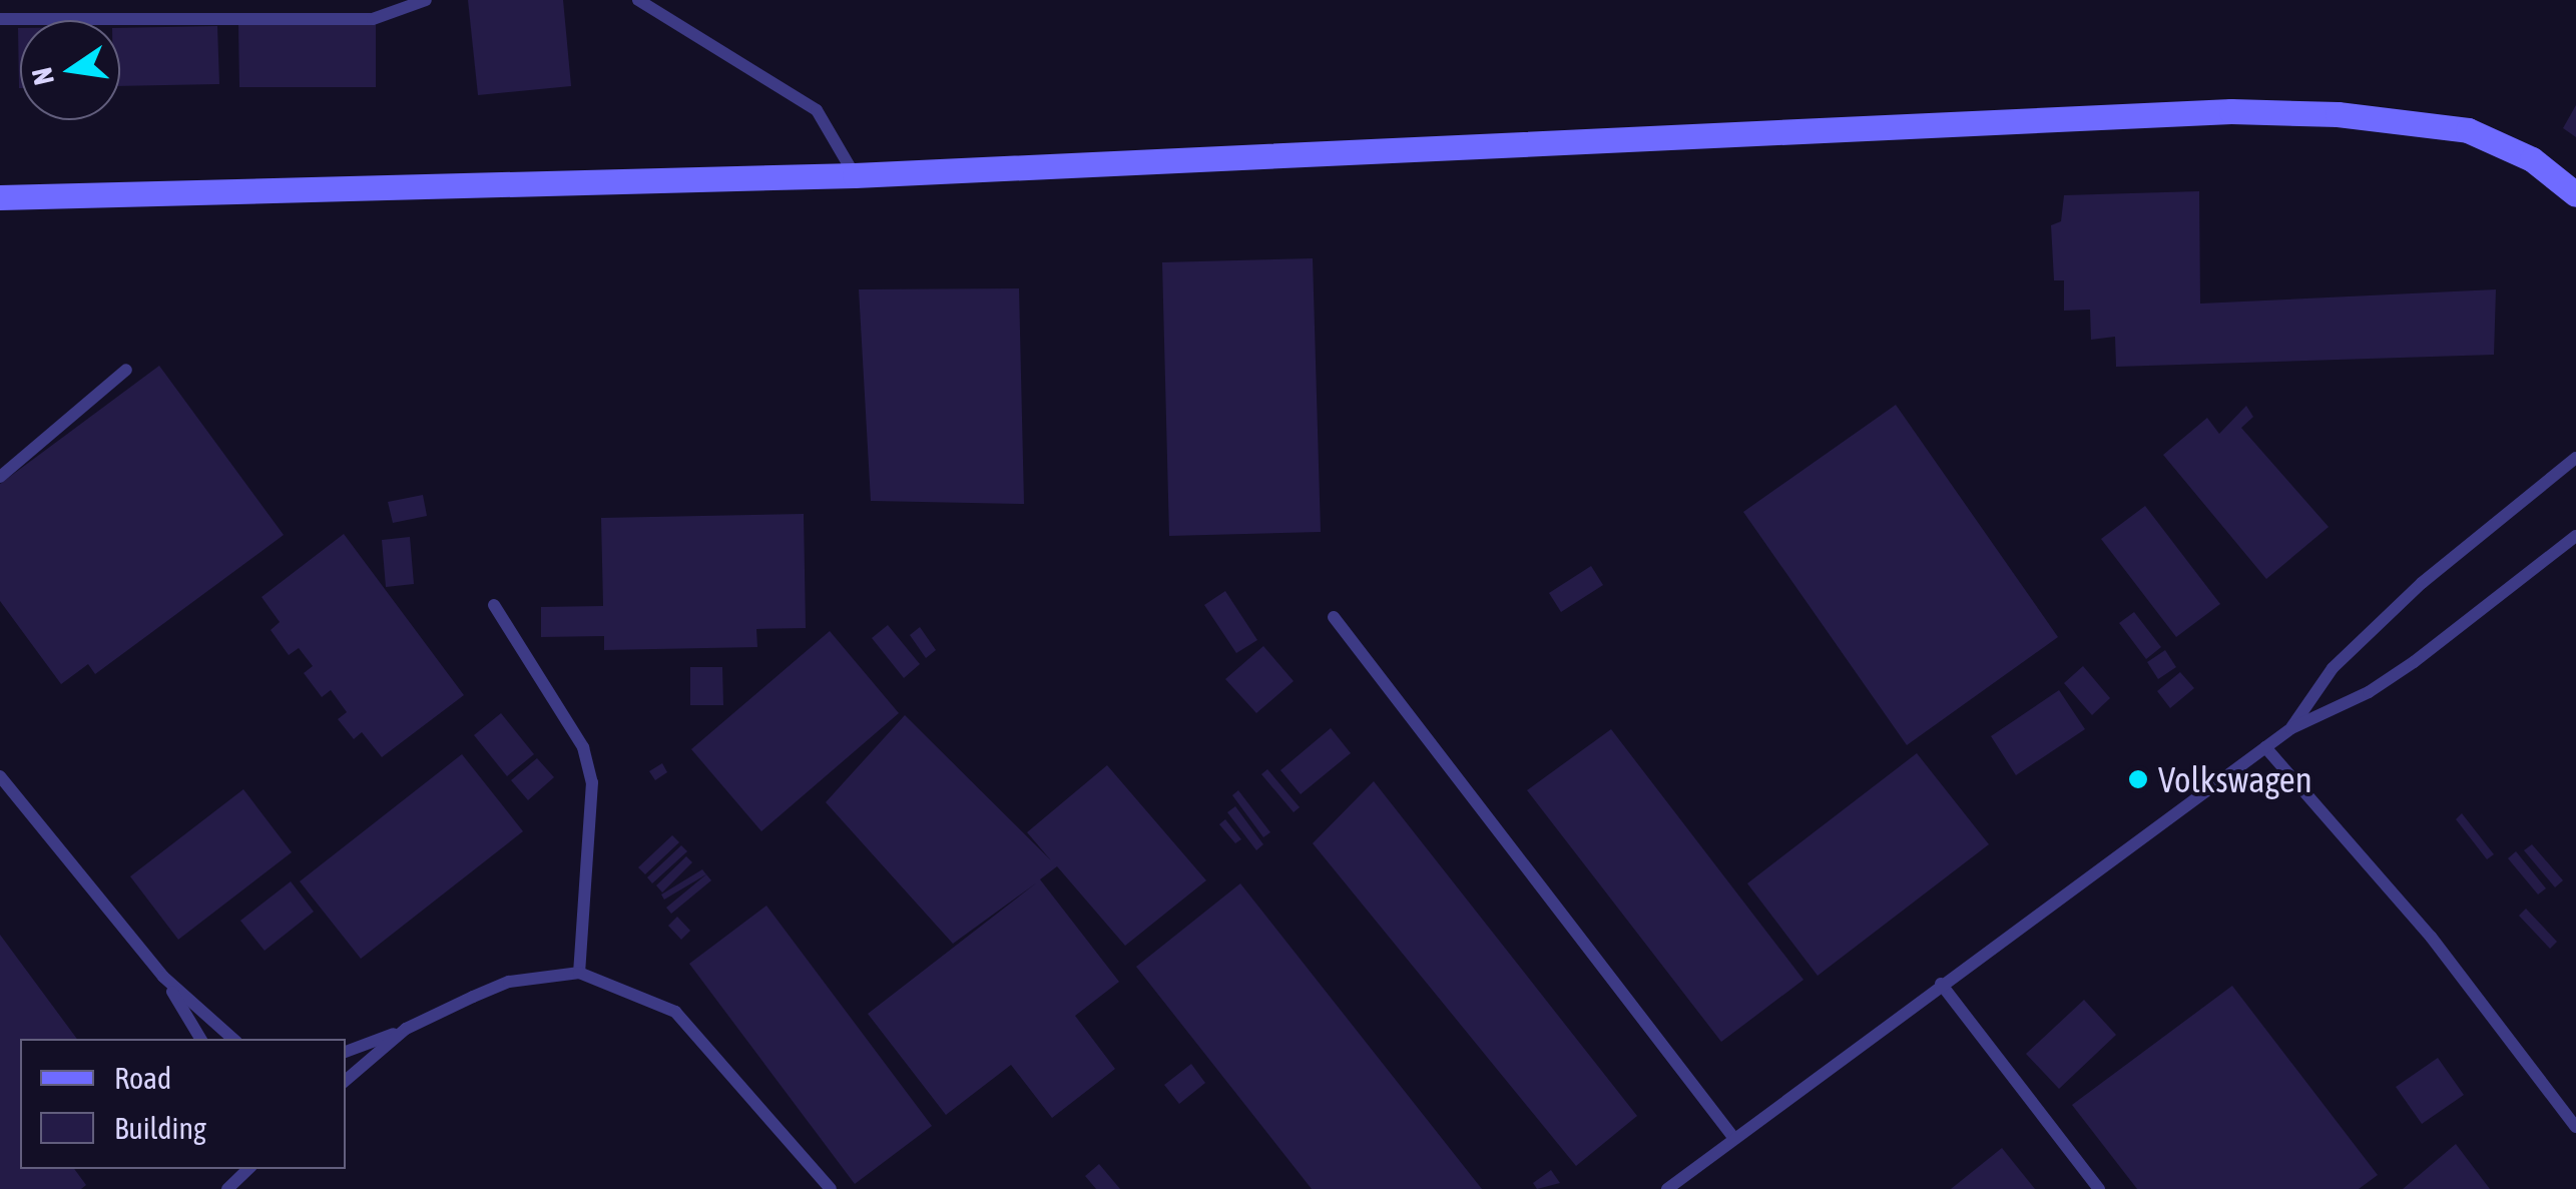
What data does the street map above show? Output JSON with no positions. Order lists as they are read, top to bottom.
{
  "places": ["Volkswagen"],
  "legend": ["Road", "Building"],
  "north": "left"
}
